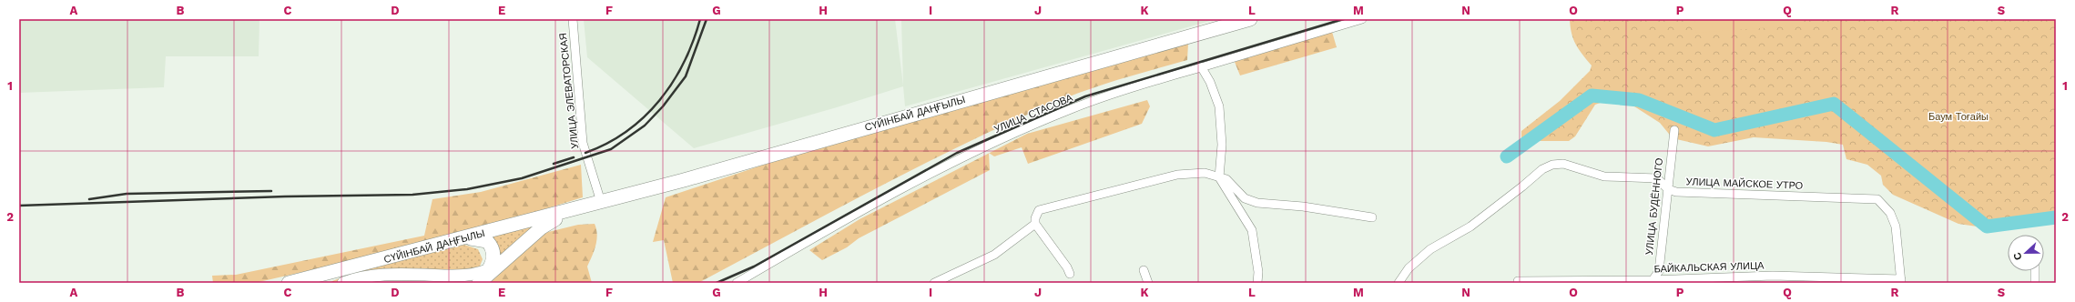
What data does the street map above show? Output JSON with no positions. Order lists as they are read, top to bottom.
{
  "streets": {
    "main road": ["СҮЙІНБАЙ ДАҢҒЫЛЫ"],
    "street": [
      "УЛИЦА ЭЛЕВАТОРСКАЯ",
      "УЛИЦА СТАСОВА",
      "УЛИЦА МАЙСКОЕ УТРО",
      "УЛИЦА БУДЁННОГО",
      "БАЙКАЛЬСКАЯ УЛИЦА"
    ]
  },
  "crossings": [
    ["УЛИЦА ЭЛЕВАТОРСКАЯ", "СҮЙІНБАЙ ДАҢҒЫЛЫ"],
    ["УЛИЦА МАЙСКОЕ УТРО", "УЛИЦА БУДЁННОГО"],
    ["УЛИЦА МАЙСКОЕ УТРО", "БАЙКАЛЬСКАЯ УЛИЦА"],
    ["УЛИЦА БУДЁННОГО", "БАЙКАЛЬСКАЯ УЛИЦА"]
  ],
  "parks": ["Баум Тоғайы"],
  "north": "left",
  "grid": {
    "columns": [
      "A",
      "B",
      "C",
      "D",
      "E",
      "F",
      "G",
      "H",
      "I",
      "J",
      "K",
      "L",
      "M",
      "N",
      "O",
      "P",
      "Q",
      "R",
      "S"
    ],
    "rows": ["1", "2"]
  }
}
